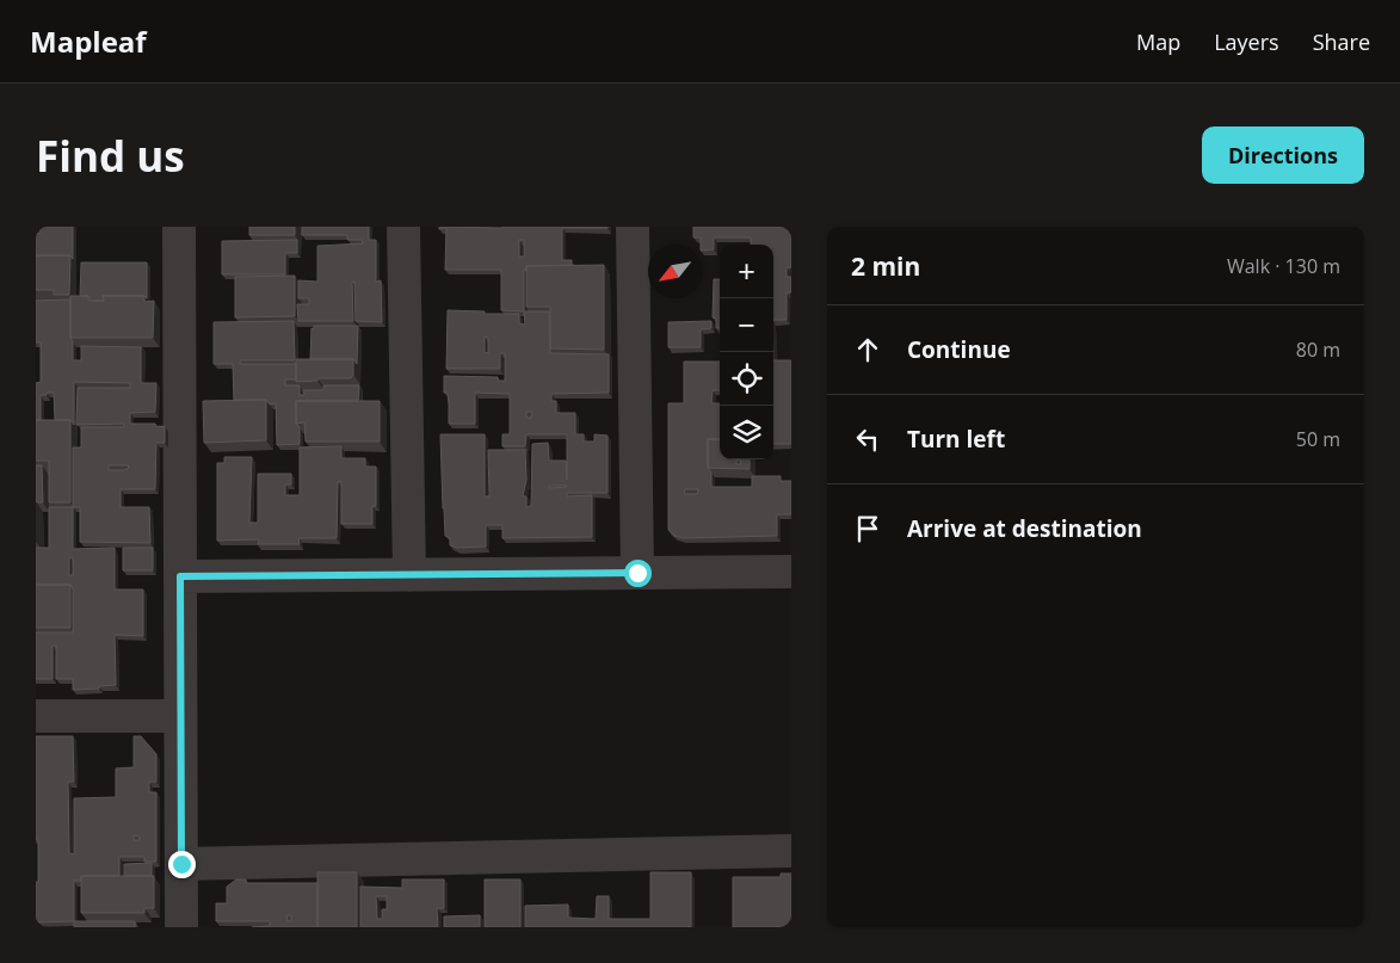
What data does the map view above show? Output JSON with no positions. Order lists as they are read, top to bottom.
{
  "north": "bottom left",
  "page": {
    "header": "Mapleaf",
    "nav": ["Map", "Layers", "Share"],
    "buttons": "Directions",
    "title": "Find us",
    "heading": ["2 min", "Walk · 130 m"],
    "map_buttons": ["+", "−"],
    "list": [
      ["Continue", "80 m"],
      ["Turn left", "50 m"],
      "Arrive at destination"
    ]
  }
}
